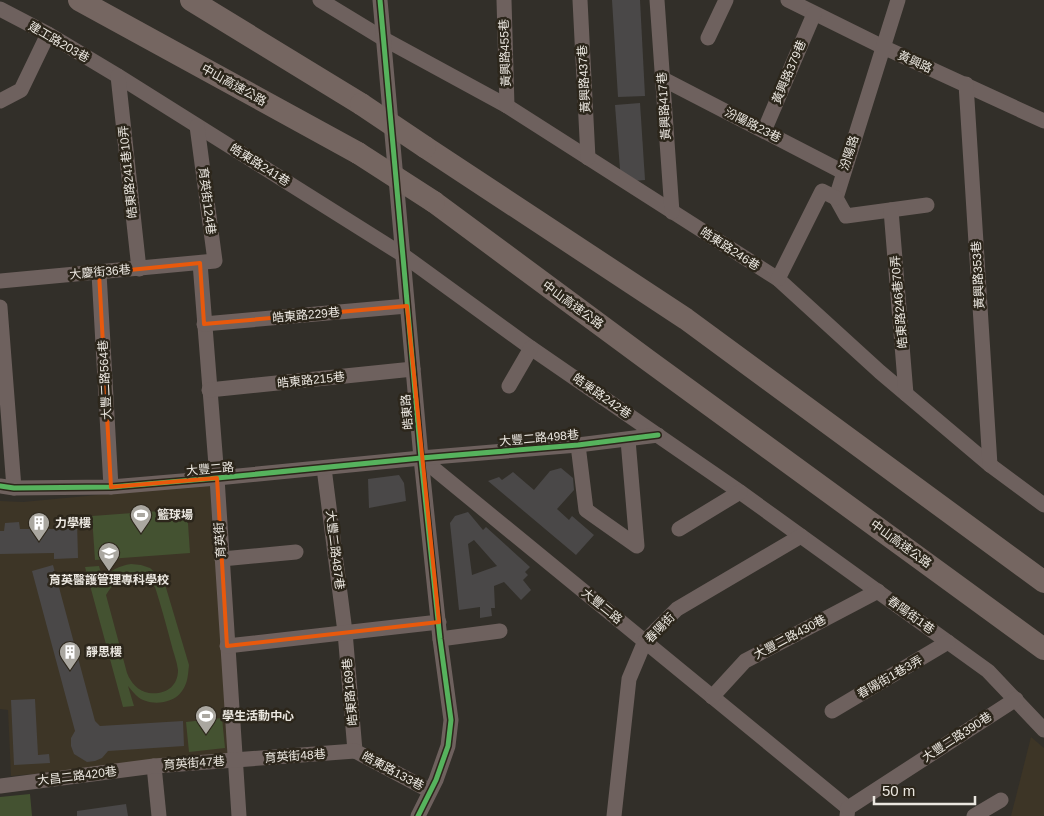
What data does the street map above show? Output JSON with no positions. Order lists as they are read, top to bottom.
{
  "streets": {
    "highway": ["中山高速公路"],
    "street": [
      "建工路203巷",
      "黃興路455巷",
      "黃興路",
      "黃興路379巷",
      "黃興路437巷",
      "黃興路417巷",
      "汾陽路23巷",
      "汾陽路",
      "皓東路241巷",
      "皓東路241巷10弄",
      "育英街124巷",
      "皓東路246巷",
      "大慶街36巷",
      "黃興路353巷",
      "皓東路246巷70弄",
      "皓東路229巷",
      "大豐二路564巷",
      "皓東路215巷",
      "皓東路242巷",
      "皓東路",
      "大豐二路498巷",
      "大豐二路",
      "育英街",
      "大豐二路487巷",
      "春陽街1巷",
      "春陽街",
      "大豐二路430巷",
      "春陽街1巷3弄",
      "皓東路169巷",
      "大豐二路390巷",
      "育英街48巷",
      "育英街47巷",
      "皓東路133巷",
      "大昌二路420巷"
    ]
  },
  "crossings": [
    ["建工路203巷", "皓東路241巷"],
    ["建工路203巷", "皓東路241巷10弄"],
    ["黃興路455巷", "皓東路246巷"],
    ["黃興路", "黃興路379巷"],
    ["黃興路", "汾陽路"],
    ["黃興路", "黃興路353巷"],
    ["黃興路379巷", "汾陽路23巷"],
    ["黃興路437巷", "皓東路246巷"],
    ["黃興路417巷", "汾陽路23巷"],
    ["黃興路417巷", "皓東路246巷"],
    ["汾陽路23巷", "汾陽路"],
    ["皓東路241巷", "皓東路241巷10弄"],
    ["皓東路241巷", "育英街124巷"],
    ["皓東路241巷", "皓東路242巷"],
    ["皓東路241巷", "皓東路"],
    ["皓東路241巷10弄", "大慶街36巷"],
    ["育英街124巷", "大慶街36巷"],
    ["育英街124巷", "育英街"],
    ["皓東路246巷", "黃興路353巷"],
    ["皓東路246巷", "皓東路246巷70弄"],
    ["皓東路246巷", "皓東路"],
    ["大慶街36巷", "大豐二路564巷"],
    ["大慶街36巷", "育英街"],
    ["皓東路229巷", "皓東路"],
    ["皓東路229巷", "育英街"],
    ["大豐二路564巷", "大豐二路"],
    ["皓東路215巷", "皓東路"],
    ["皓東路215巷", "育英街"],
    ["皓東路242巷", "皓東路"],
    ["皓東路242巷", "大豐二路498巷"],
    ["皓東路242巷", "春陽街1巷"],
    ["皓東路242巷", "春陽街"],
    ["皓東路", "大豐二路498巷"],
    ["皓東路", "大豐二路"],
    ["皓東路", "皓東路133巷"],
    ["大豐二路498巷", "大豐二路"],
    ["大豐二路", "育英街"],
    ["大豐二路", "大豐二路487巷"],
    ["大豐二路", "春陽街"],
    ["大豐二路", "大豐二路430巷"],
    ["大豐二路", "大豐二路390巷"],
    ["育英街", "育英街48巷"],
    ["育英街", "育英街47巷"],
    ["大豐二路487巷", "皓東路169巷"],
    ["春陽街1巷", "春陽街"],
    ["春陽街1巷", "大豐二路430巷"],
    ["春陽街1巷", "春陽街1巷3弄"],
    ["春陽街1巷", "大豐二路390巷"],
    ["皓東路169巷", "育英街48巷"],
    ["皓東路169巷", "皓東路133巷"],
    ["育英街48巷", "育英街47巷"],
    ["育英街48巷", "皓東路133巷"],
    ["育英街47巷", "大昌二路420巷"]
  ],
  "places": {
    "sports": ["籃球場", "學生活動中心"],
    "building": ["力學樓", "靜思樓"],
    "school or university": ["育英醫護管理專科學校"]
  },
  "scale_bar": "50 m"
}
